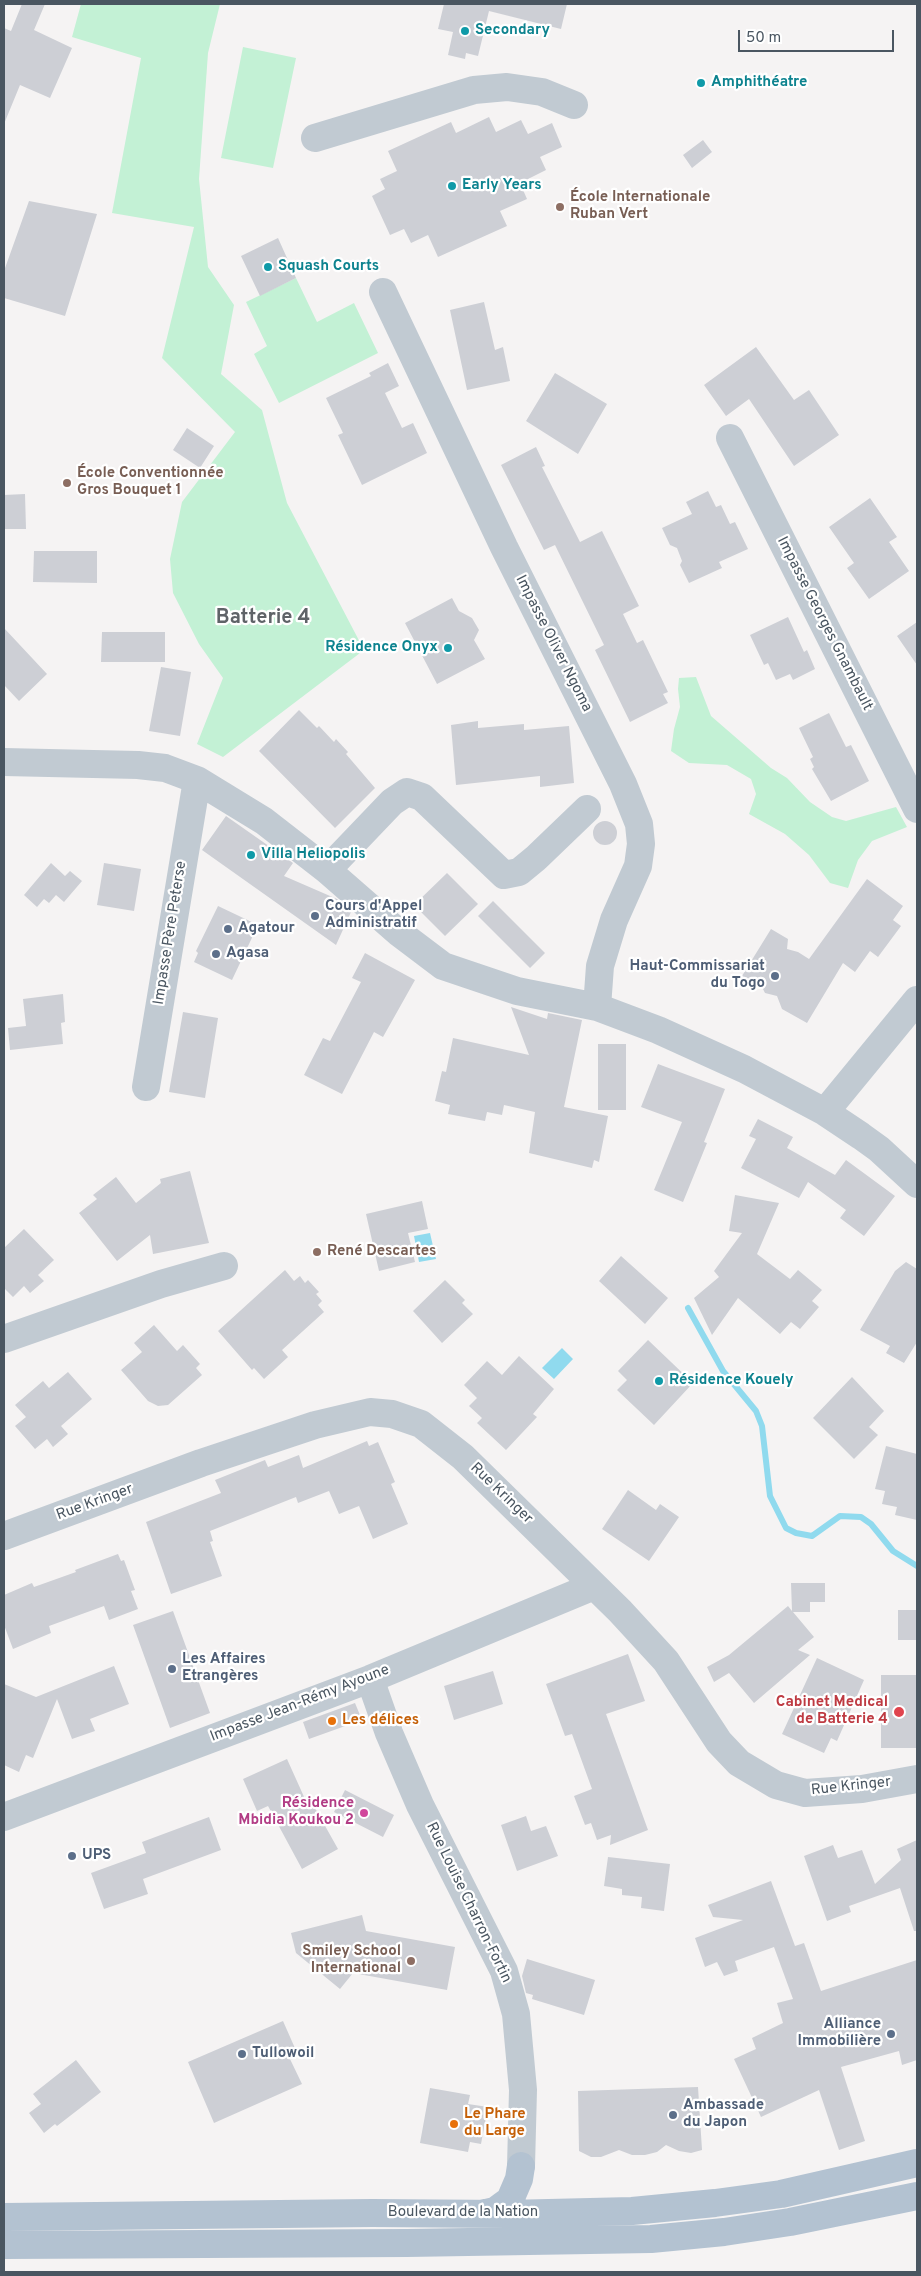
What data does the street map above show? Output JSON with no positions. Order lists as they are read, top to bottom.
{
  "streets": {
    "main road": ["Boulevard de la Nation"],
    "street": [
      "Impasse Georges Gnambault",
      "Impasse Oliver Ngoma",
      "Impasse Père Peterse",
      "Rue Kringer",
      "Impasse Jean-Rémy Ayoune",
      "Rue Louise Charron-Fortin"
    ]
  },
  "crossings": [
    ["Rue Kringer", "Impasse Jean-Rémy Ayoune"],
    ["Impasse Jean-Rémy Ayoune", "Rue Louise Charron-Fortin"]
  ],
  "districts": ["Batterie 4"],
  "places": [
    "Secondary",
    "Amphithéatre",
    "Early Years",
    "École Internationale Ruban Vert",
    "Squash Courts",
    "École Conventionnée Gros Bouquet 1",
    "Résidence Onyx",
    "Villa Heliopolis",
    "Cours d'Appel Administratif",
    "Agatour",
    "Agasa",
    "Haut-Commissariat du Togo",
    "René Descartes",
    "Résidence Kouely",
    "Les Affaires Etrangères",
    "Cabinet Medical de Batterie 4",
    "Les délices",
    "Résidence Mbidia Koukou 2",
    "UPS",
    "Smiley School International",
    "Alliance Immobilière",
    "Tullowoil",
    "Ambassade du Japon",
    "Le Phare du Large"
  ],
  "scale_bar": "50 m"
}
